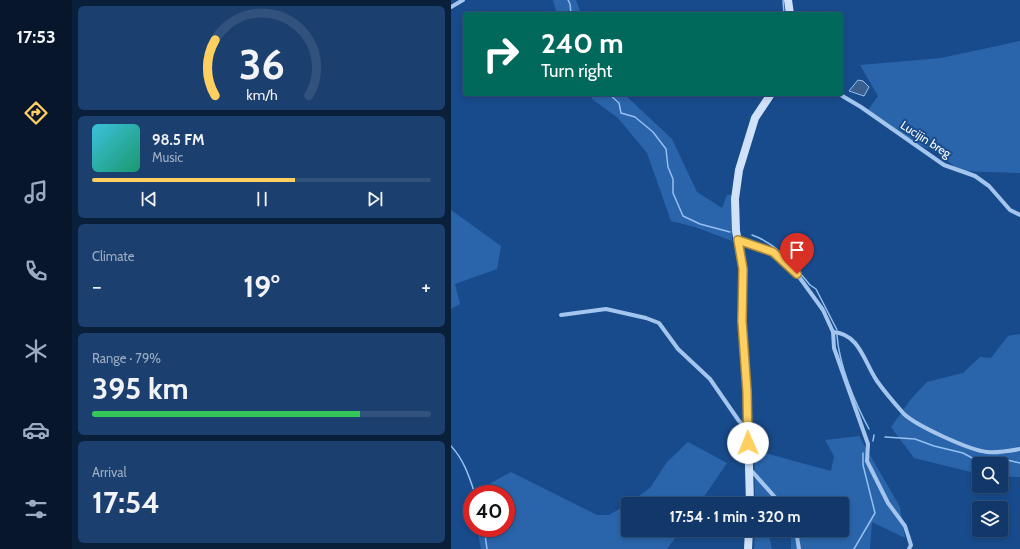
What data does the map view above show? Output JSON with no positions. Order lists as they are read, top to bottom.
{
  "streets": {
    "street": ["Lucijin breg"]
  },
  "page": {
    "tabs": "17:53",
    "turn": ["240 m", "Turn right"],
    "song": ["98.5 FM", "Music"],
    "tile": [
      "Climate",
      ["Range · 79%", "395 km"],
      ["Arrival", "17:54"]
    ],
    "heat": ["−", "19°", "+"],
    "limit": "40",
    "trip": "17:54 · 1 min · 320 m",
    "gauge": ["36", "km/h"]
  }
}
